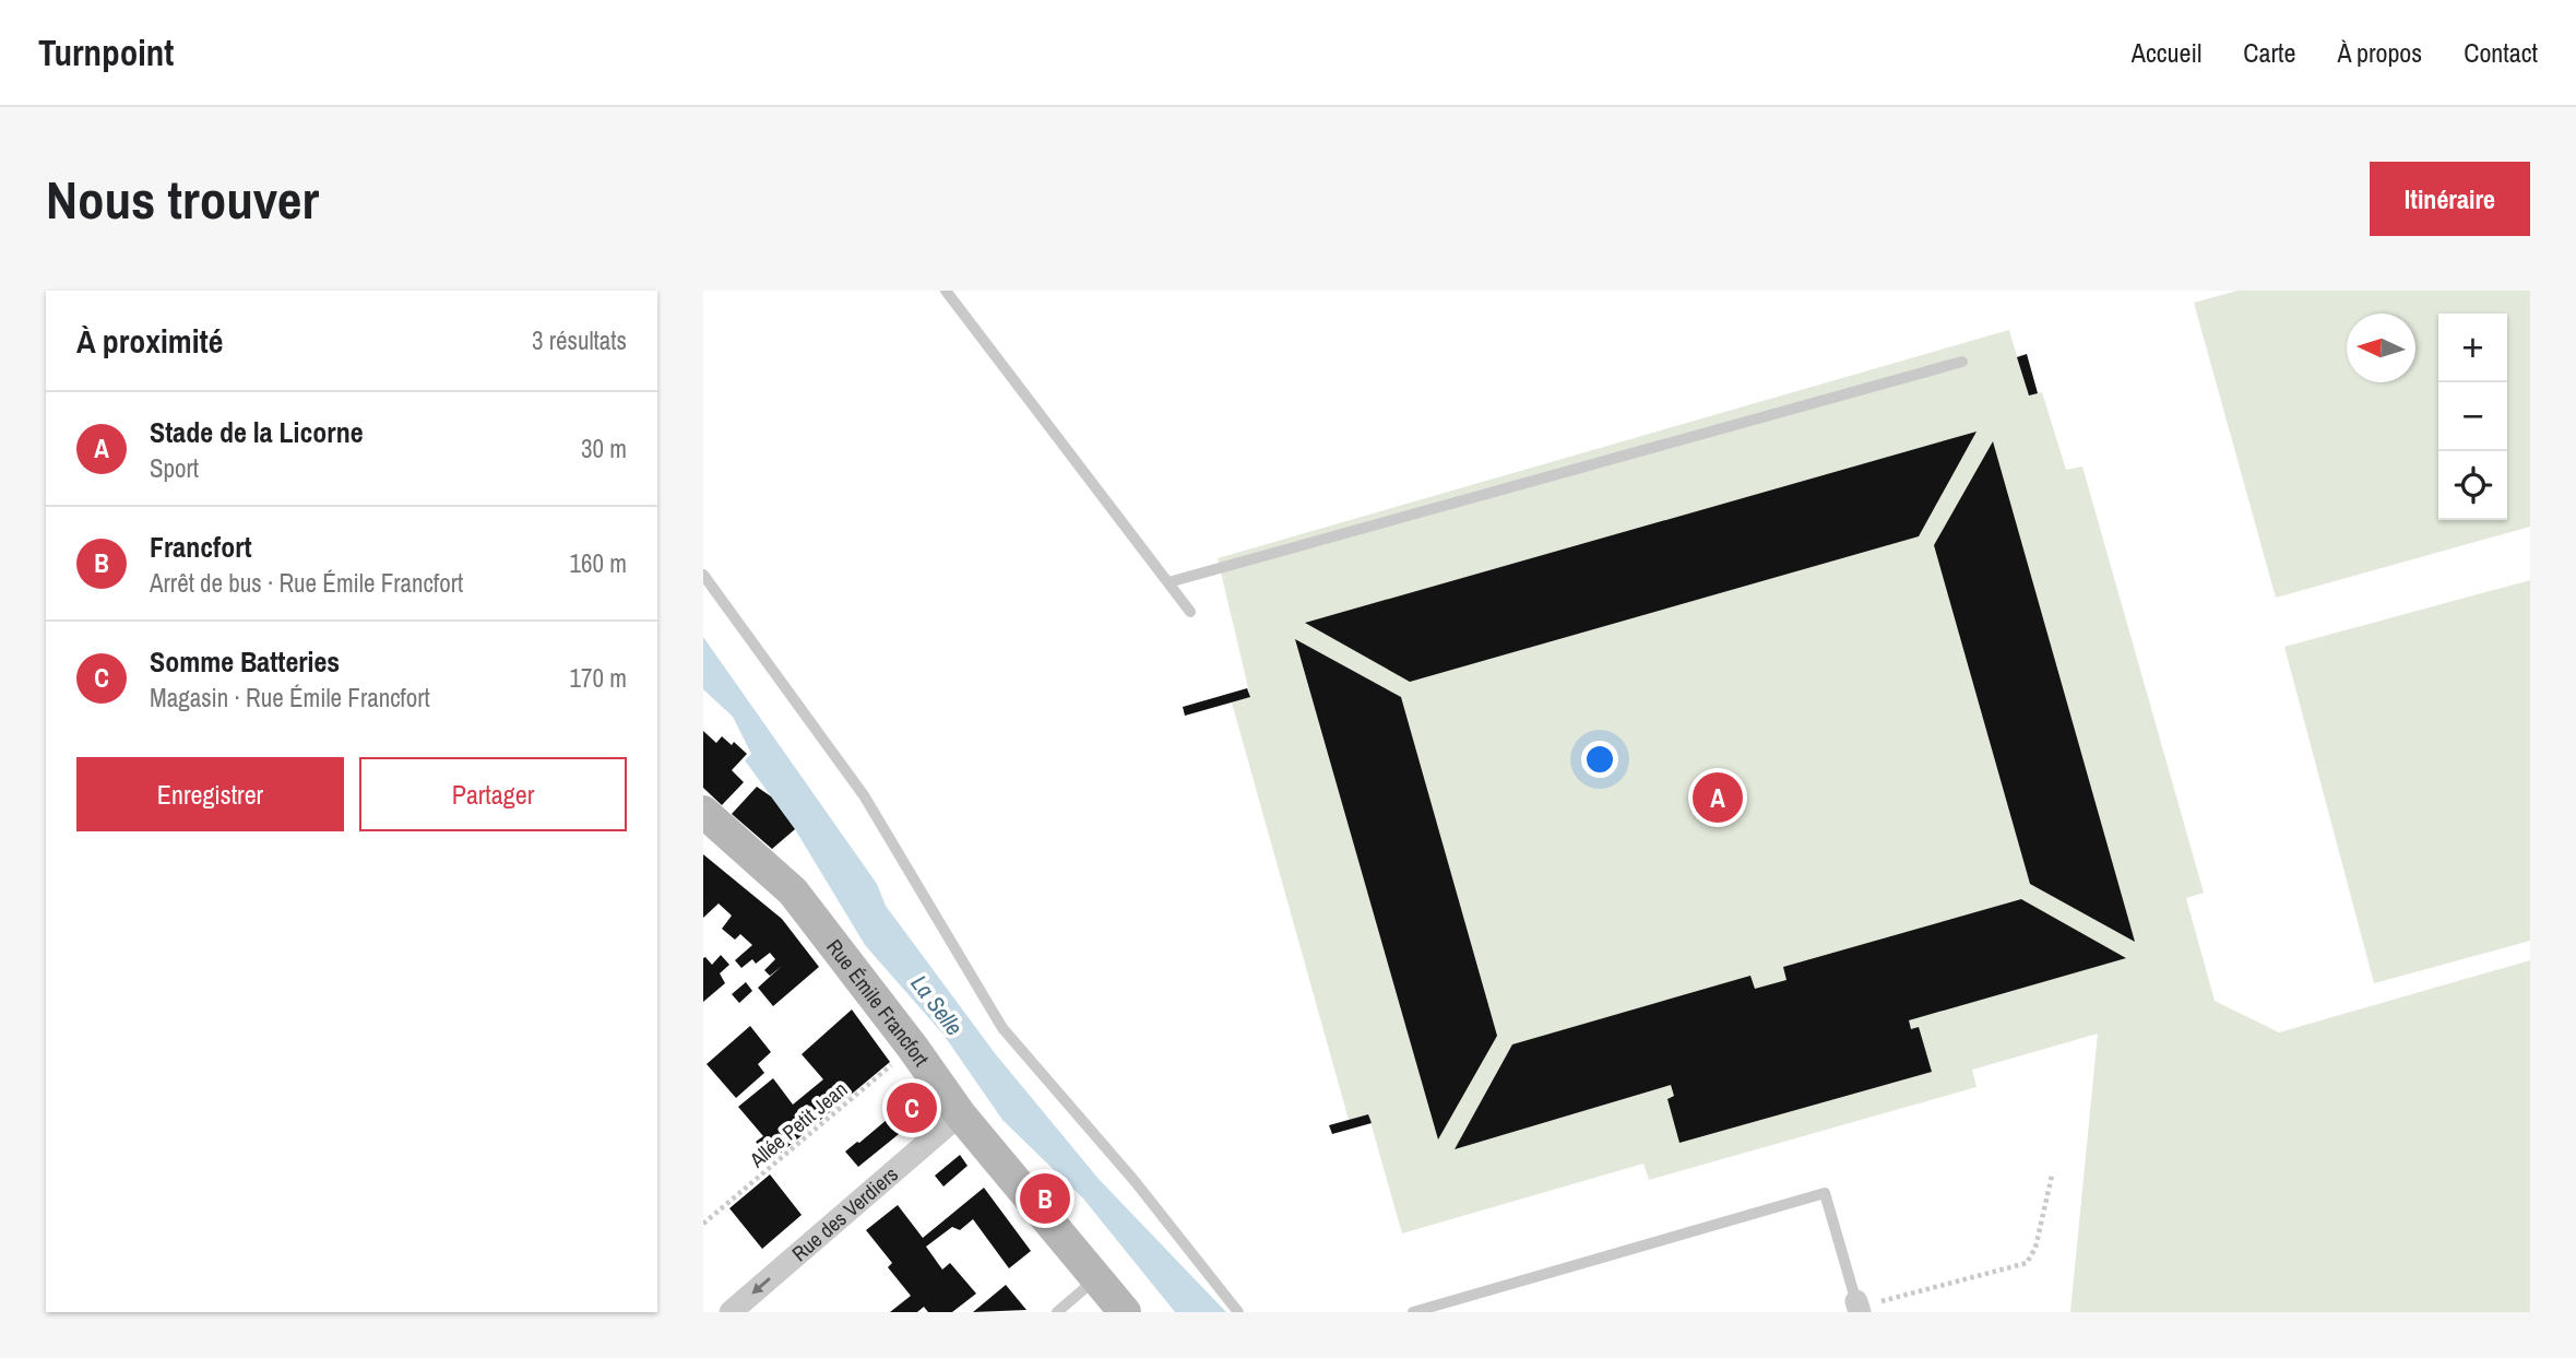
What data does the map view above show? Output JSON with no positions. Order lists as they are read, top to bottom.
{
  "streets": {
    "street": ["Rue Émile Francfort", "Rue des Verdiers"],
    "path": ["Allée Petit Jean"]
  },
  "crossings": [
    ["Rue Émile Francfort", "Allée Petit Jean"],
    ["Rue Émile Francfort", "Rue des Verdiers"]
  ],
  "one_way": ["Rue des Verdiers"],
  "water": ["La Selle"],
  "north": "left",
  "page": {
    "header": "Turnpoint",
    "nav": [
      "Accueil",
      "Carte",
      "À propos",
      "Contact"
    ],
    "buttons": [
      "Itinéraire",
      ["Enregistrer", "Partager"]
    ],
    "title": "Nous trouver",
    "heading": ["À proximité", "3 résultats"],
    "map_buttons": ["+", "−"],
    "list": [
      {
        "mark": "A",
        "name": "Stade de la Licorne",
        "note": "Sport",
        "value": "30 m"
      },
      {
        "mark": "B",
        "name": "Francfort",
        "note": "Arrêt de bus · Rue Émile Francfort",
        "value": "160 m"
      },
      {
        "mark": "C",
        "name": "Somme Batteries",
        "note": "Magasin · Rue Émile Francfort",
        "value": "170 m"
      }
    ],
    "pins": ["A", "C", "B"]
  }
}
